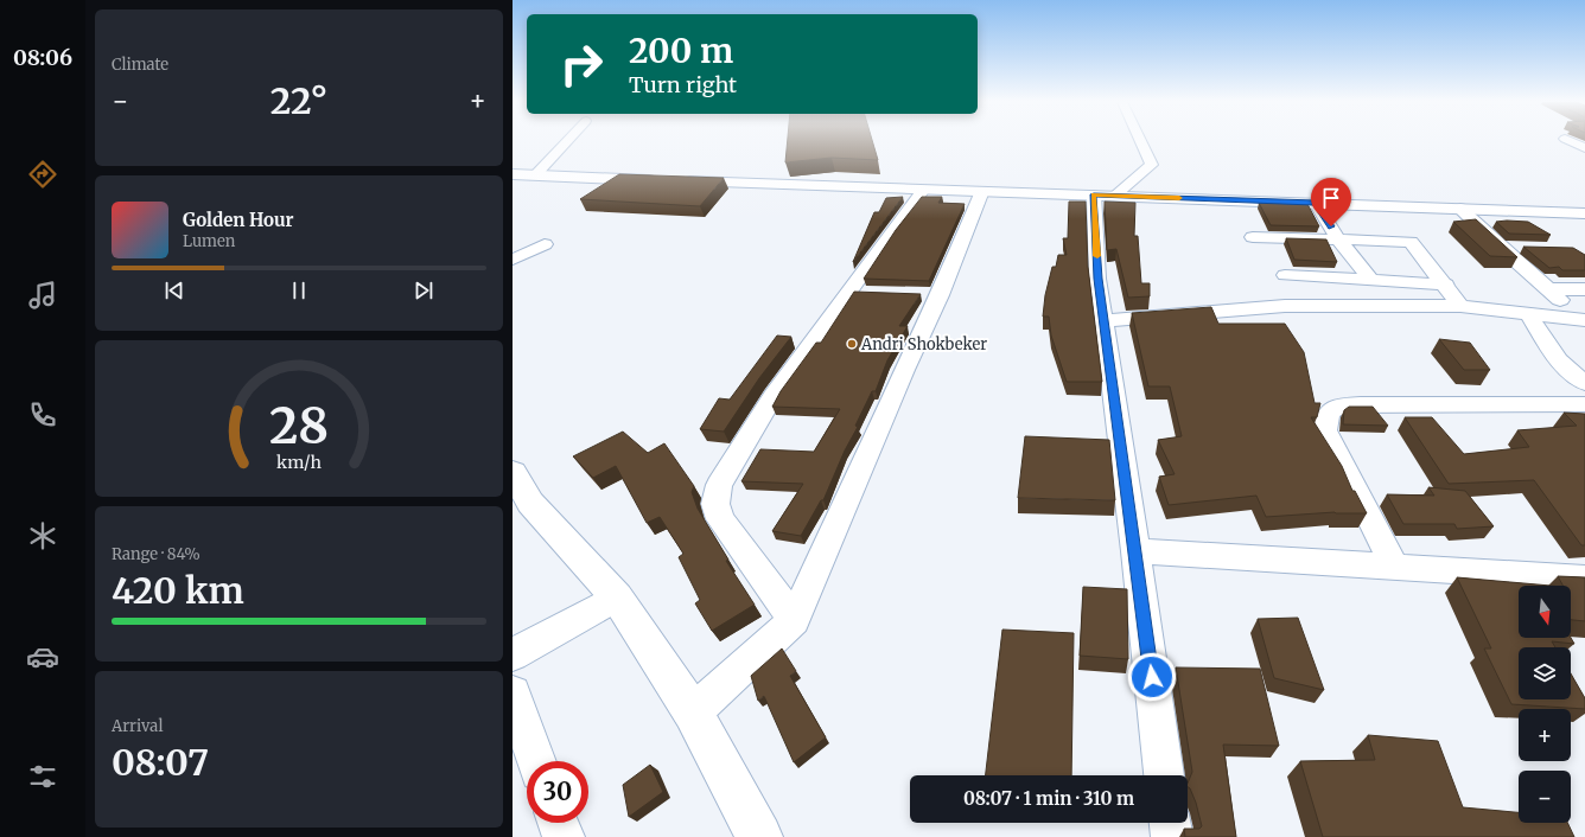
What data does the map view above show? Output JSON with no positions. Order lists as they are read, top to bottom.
{
  "places": ["Andri Shokbeker"],
  "north": "bottom",
  "page": {
    "tabs": "08:06",
    "tile": [
      "Climate",
      ["Range · 84%", "420 km"],
      ["Arrival", "08:07"]
    ],
    "turn": ["200 m", "Turn right"],
    "heat": ["−", "22°", "+"],
    "song": ["Golden Hour", "Lumen"],
    "map_buttons": ["+", "−"],
    "limit": "30",
    "trip": "08:07 · 1 min · 310 m",
    "gauge": ["28", "km/h"]
  }
}
